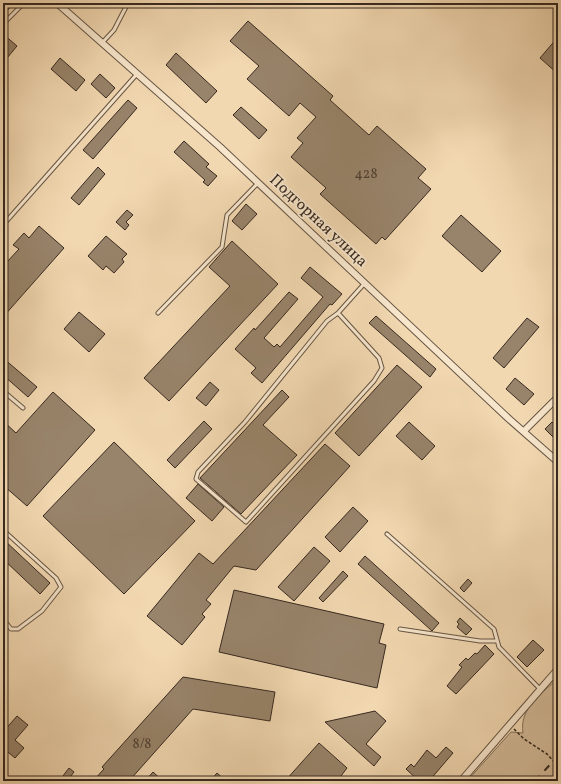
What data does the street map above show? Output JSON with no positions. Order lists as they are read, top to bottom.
{
  "streets": {
    "street": ["Подгорная улица"]
  },
  "house_numbers": ["428", "8/8"]
}
